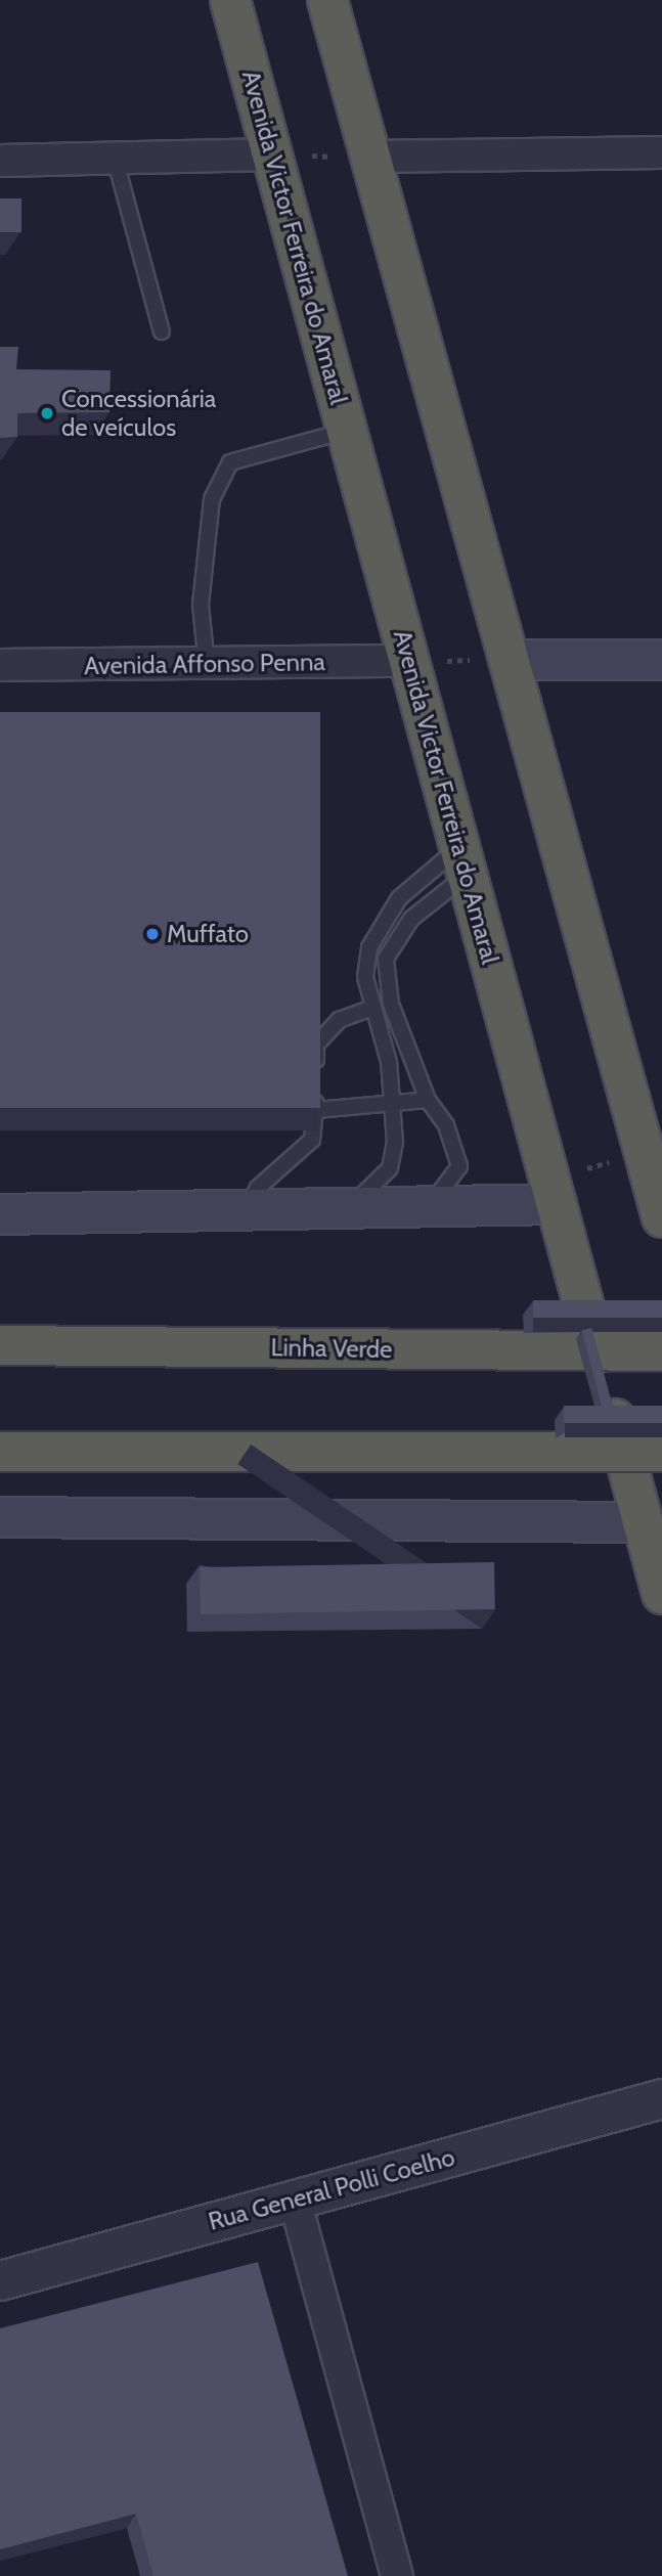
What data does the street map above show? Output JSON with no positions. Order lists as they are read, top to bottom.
{
  "streets": {
    "highway": ["Avenida Victor Ferreira do Amaral", "Linha Verde"],
    "street": ["Avenida Affonso Penna", "Rua General Polli Coelho"]
  },
  "crossings": [
    ["Avenida Victor Ferreira do Amaral", "Avenida Affonso Penna"]
  ],
  "places": ["Concessionária de veículos", "Muffato"]
}
